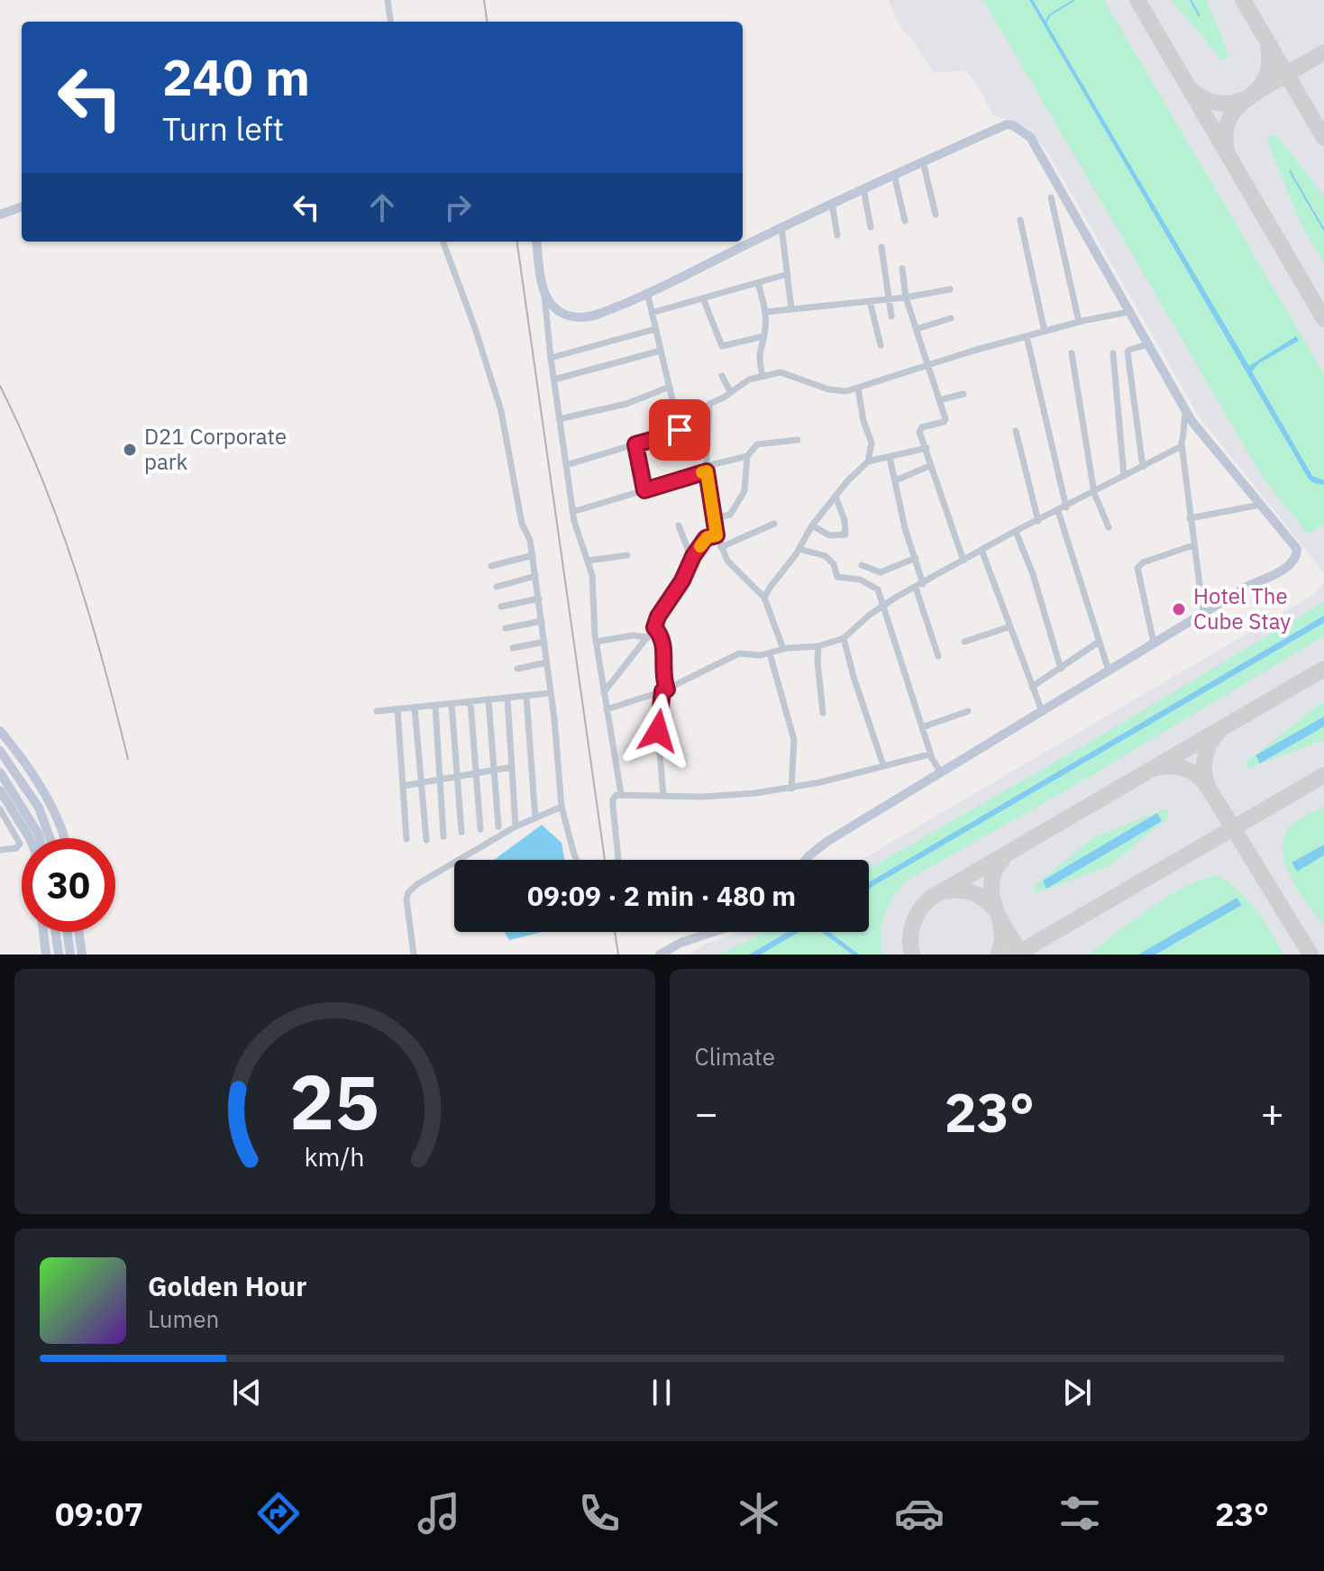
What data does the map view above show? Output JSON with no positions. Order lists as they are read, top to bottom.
{
  "places": ["D21 Corporate park", "Hotel The Cube Stay"],
  "page": {
    "turn": ["240 m", "Turn left"],
    "limit": "30",
    "trip": "09:09 · 2 min · 480 m",
    "tile": "Climate",
    "heat": ["−", "23°", "+"],
    "song": ["Golden Hour", "Lumen"],
    "tabs": ["09:07", "23°"],
    "gauge": ["25", "km/h"]
  }
}
